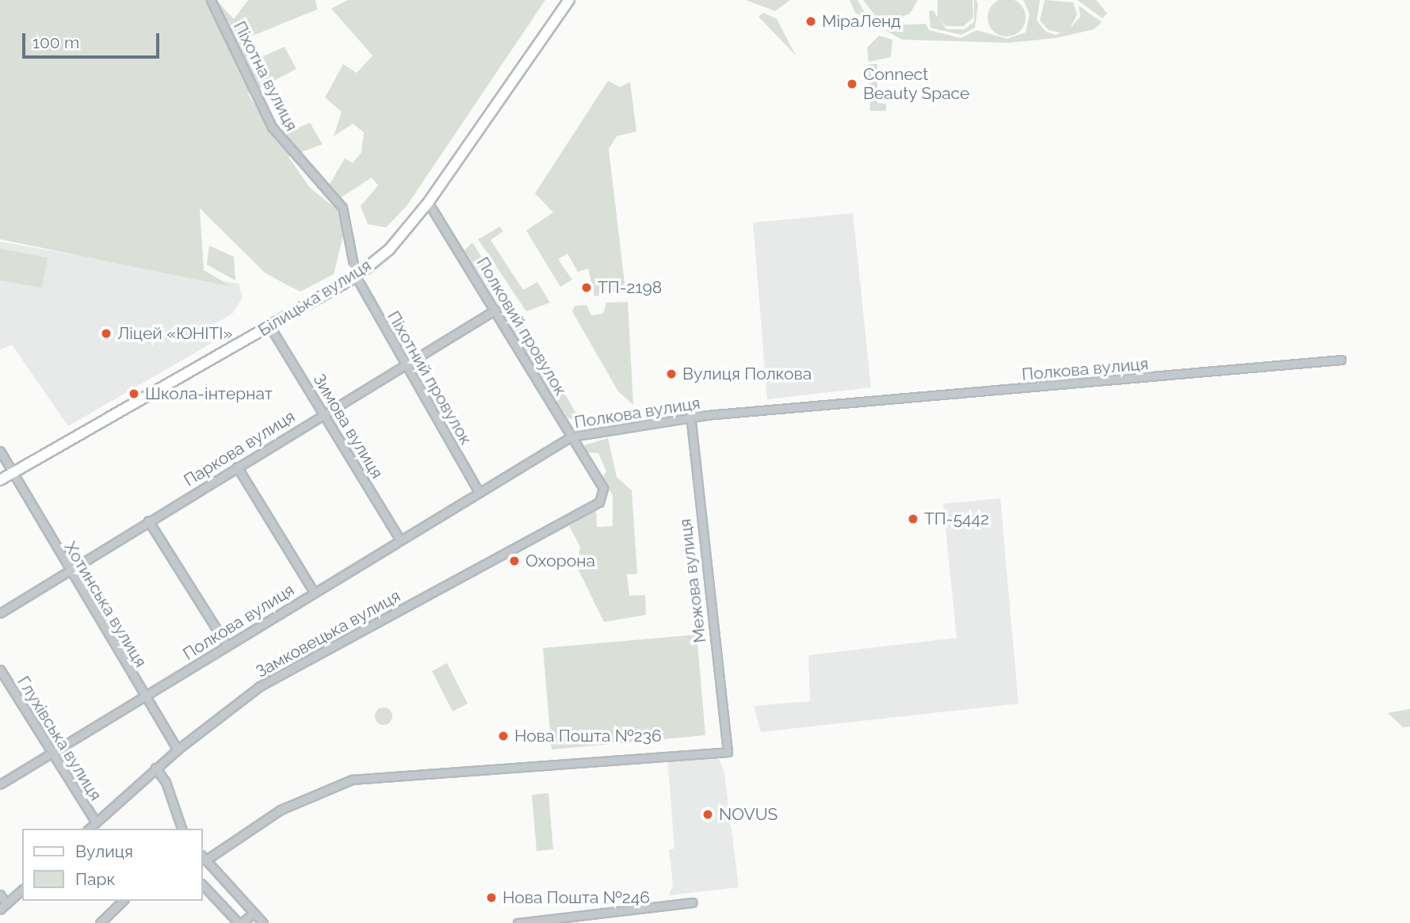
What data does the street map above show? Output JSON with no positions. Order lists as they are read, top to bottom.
{
  "streets": {
    "main road": ["Білицька вулиця"],
    "street": [
      "Піхотна вулиця",
      "Полковий провулок",
      "Полкова вулиця",
      "Піхотний провулок",
      "Зимова вулиця",
      "Паркова вулиця",
      "Межова вулиця",
      "Хотинська вулиця",
      "Замковецька вулиця",
      "Глухівська вулиця"
    ]
  },
  "crossings": [
    ["Піхотна вулиця", "Білицька вулиця"],
    ["Піхотна вулиця", "Піхотний провулок"],
    ["Білицька вулиця", "Полковий провулок"],
    ["Білицька вулиця", "Піхотний провулок"],
    ["Білицька вулиця", "Зимова вулиця"],
    ["Білицька вулиця", "Хотинська вулиця"],
    ["Полковий провулок", "Полкова вулиця"],
    ["Полковий провулок", "Паркова вулиця"],
    ["Полковий провулок", "Замковецька вулиця"],
    ["Полкова вулиця", "Піхотний провулок"],
    ["Полкова вулиця", "Зимова вулиця"],
    ["Полкова вулиця", "Межова вулиця"],
    ["Полкова вулиця", "Хотинська вулиця"],
    ["Полкова вулиця", "Глухівська вулиця"],
    ["Піхотний провулок", "Паркова вулиця"],
    ["Зимова вулиця", "Паркова вулиця"],
    ["Паркова вулиця", "Хотинська вулиця"],
    ["Хотинська вулиця", "Замковецька вулиця"],
    ["Замковецька вулиця", "Глухівська вулиця"]
  ],
  "places": [
    "МіраЛенд",
    "Connect Beauty Space",
    "ТП-2198",
    "Ліцей «ЮНІТІ»",
    "Вулиця Полкова",
    "Школа-інтернат",
    "ТП-5442",
    "Охорона",
    "Нова Пошта №236",
    "NOVUS",
    "Нова Пошта №246"
  ],
  "legend": ["Вулиця", "Парк"],
  "scale_bar": "100 m"
}
